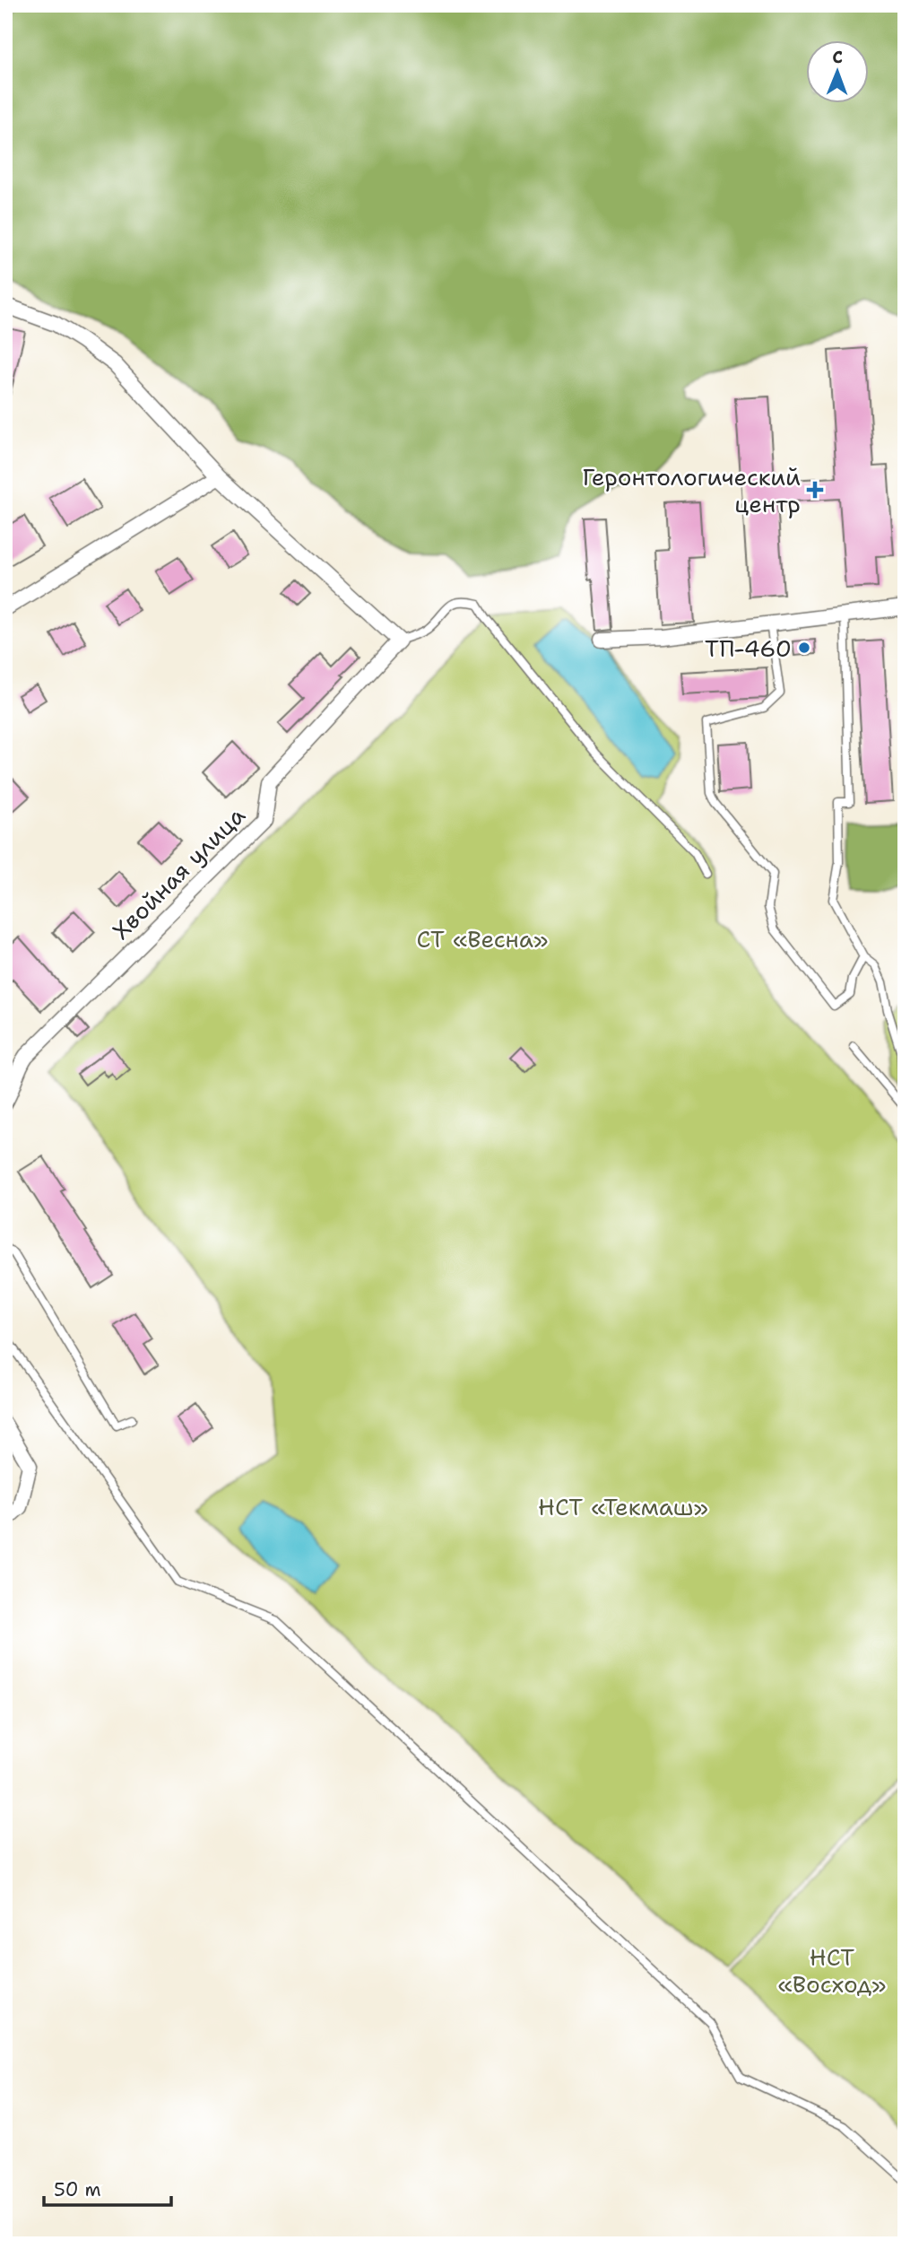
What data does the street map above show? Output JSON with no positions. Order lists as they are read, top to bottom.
{
  "streets": {
    "street": ["Хвойная улица"]
  },
  "parks": ["СТ «Весна»", "НСТ «Текмаш»", "НСТ «Восход»"],
  "places": {
    "health": ["Геронтологический центр"],
    "other": ["ТП-460"]
  },
  "scale_bar": "50 m",
  "north": "top"
}
